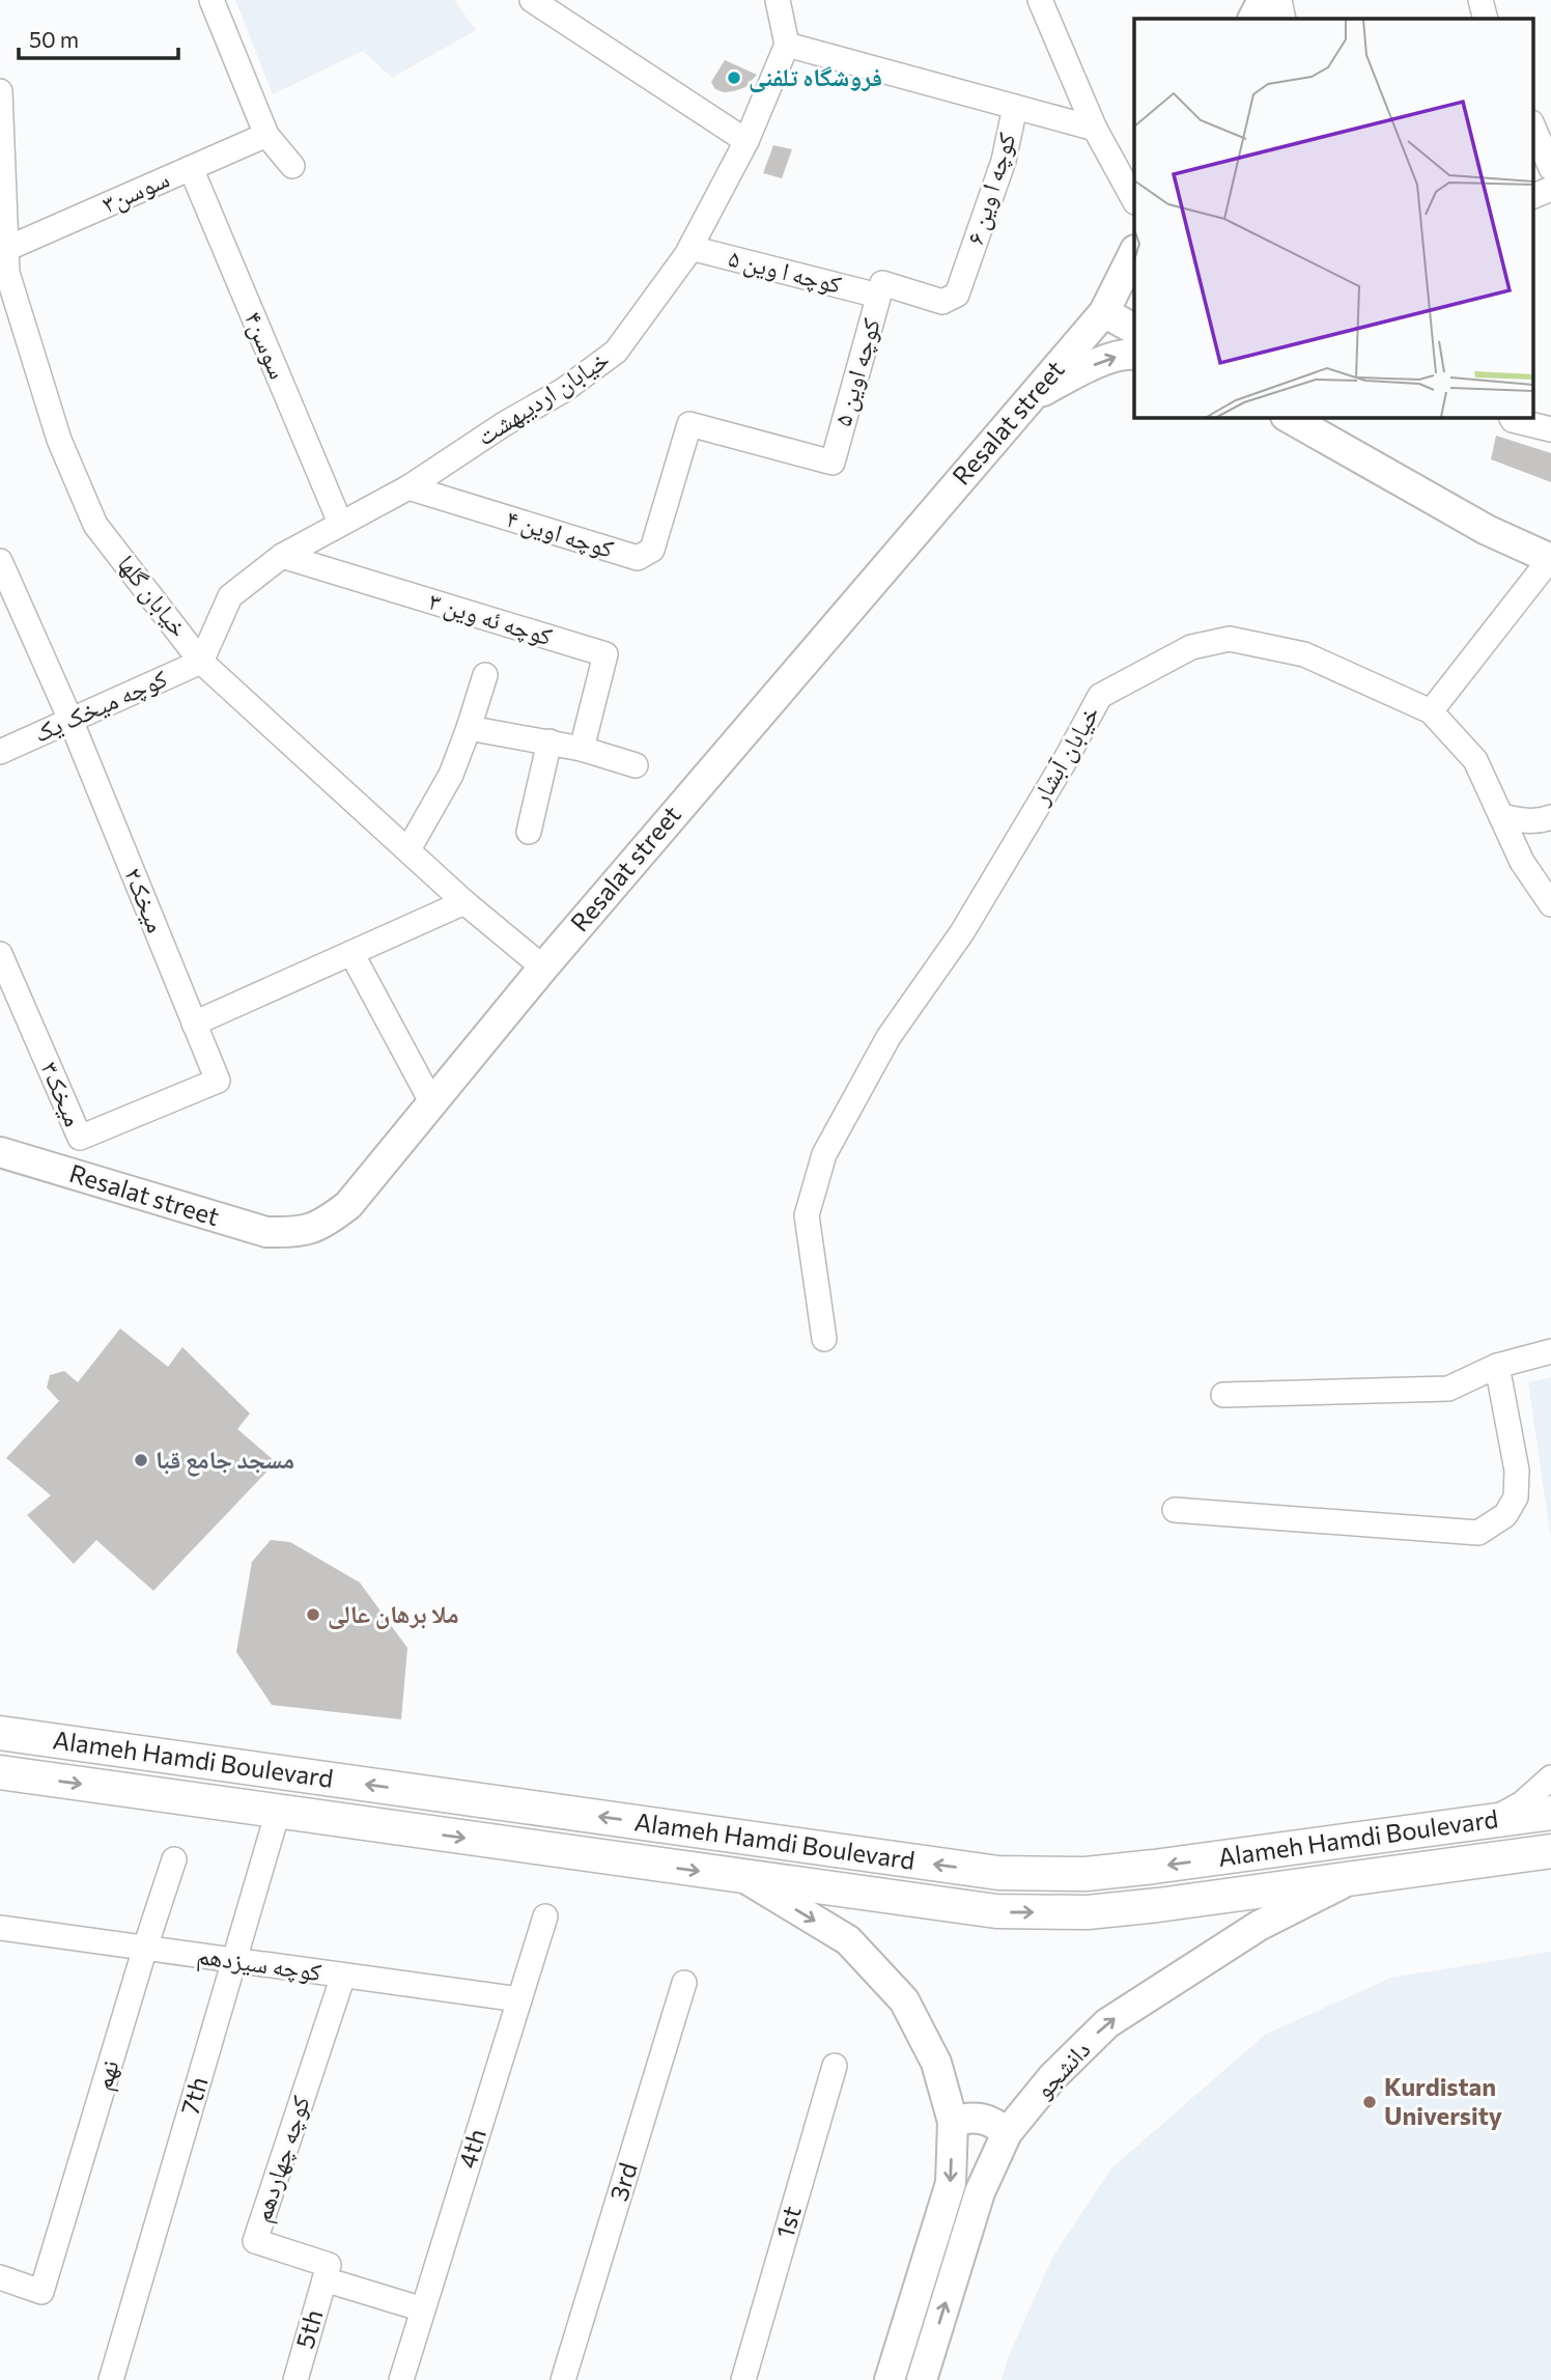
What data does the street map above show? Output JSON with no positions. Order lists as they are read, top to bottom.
{
  "streets": {
    "main road": ["Alameh Hamdi Boulevard"],
    "street": [
      "کوچه ا وین ۶",
      "سوسن۳",
      "کوچه ا وین ۵",
      "سوسن۴",
      "کوچه اوین ۵",
      "خیابان اردیبهشت",
      "Resalat street",
      "کوچه اوین ۴",
      "خیابان گلها",
      "کوچه ئه وین ۳",
      "کوچه میخک یک",
      "خیابان آبشار",
      "میخک۲",
      "میخک۳",
      "کوچه سیزدهم",
      "دانشجو",
      "7th",
      "4th",
      "کوچه چهاردهم",
      "3rd",
      "1st",
      "5th"
    ]
  },
  "crossings": [
    ["کوچه ا وین ۶", "کوچه ا وین ۵"],
    ["کوچه ا وین ۶", "کوچه اوین ۵"],
    ["کوچه ا وین ۶", "خیابان اردیبهشت"],
    ["سوسن۳", "سوسن۴"],
    ["سوسن۳", "خیابان گلها"],
    ["کوچه ا وین ۵", "کوچه اوین ۵"],
    ["کوچه ا وین ۵", "خیابان اردیبهشت"],
    ["سوسن۴", "خیابان اردیبهشت"],
    ["کوچه اوین ۵", "کوچه اوین ۴"],
    ["خیابان اردیبهشت", "کوچه اوین ۴"],
    ["خیابان اردیبهشت", "خیابان گلها"],
    ["خیابان اردیبهشت", "کوچه ئه وین ۳"],
    ["خیابان اردیبهشت", "کوچه میخک یک"],
    ["Resalat street", "خیابان گلها"],
    ["خیابان گلها", "کوچه میخک یک"],
    ["کوچه میخک یک", "میخک۲"],
    ["میخک۲", "میخک۳"],
    ["Alameh Hamdi Boulevard", "دانشجو"],
    ["Alameh Hamdi Boulevard", "7th"],
    ["کوچه سیزدهم", "7th"],
    ["کوچه سیزدهم", "4th"],
    ["کوچه سیزدهم", "کوچه چهاردهم"],
    ["کوچه چهاردهم", "5th"]
  ],
  "one_way": ["دانشجو"],
  "places": [
    "فروشگاه تلفنی",
    "مسجد جامع قبا",
    "ملا برهان عالی",
    "Kurdistan University"
  ],
  "scale_bar": "50 m"
}
